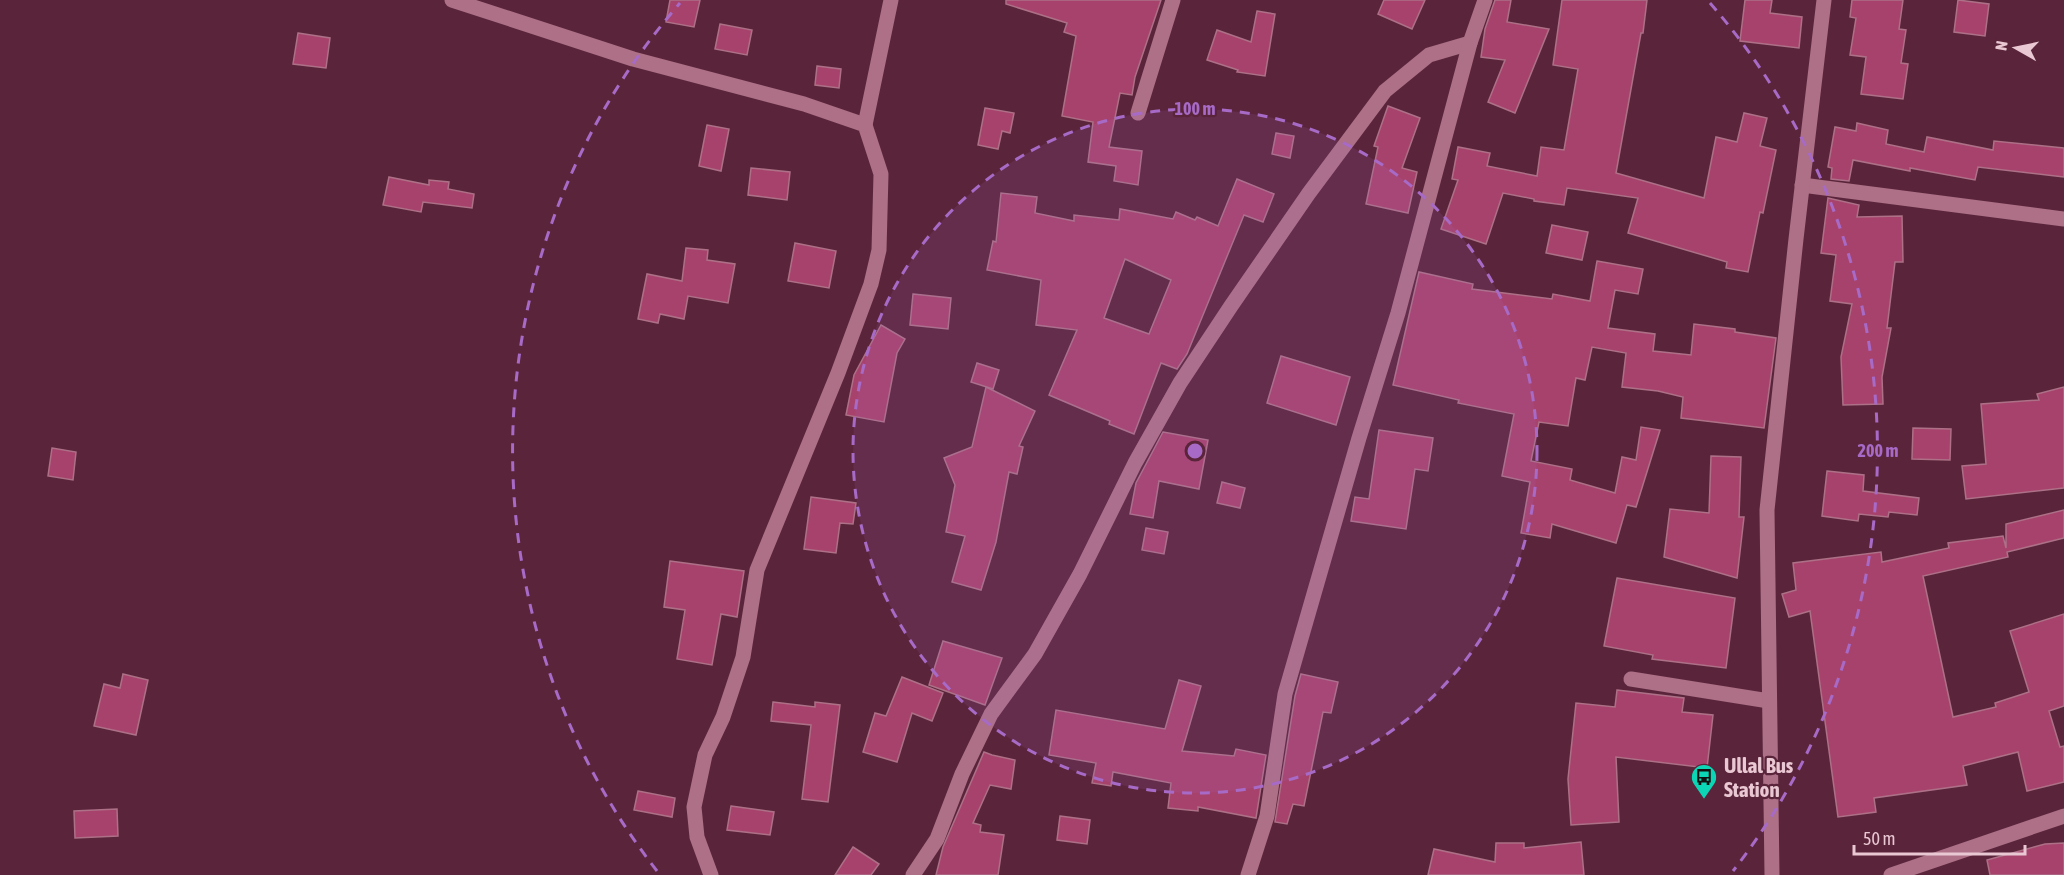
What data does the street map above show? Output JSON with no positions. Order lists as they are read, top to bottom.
{
  "places": {
    "bus stop": ["Ullal Bus Station"]
  },
  "scale_bar": "50 m",
  "north": "left",
  "rings": ["100 m", "200 m"]
}
